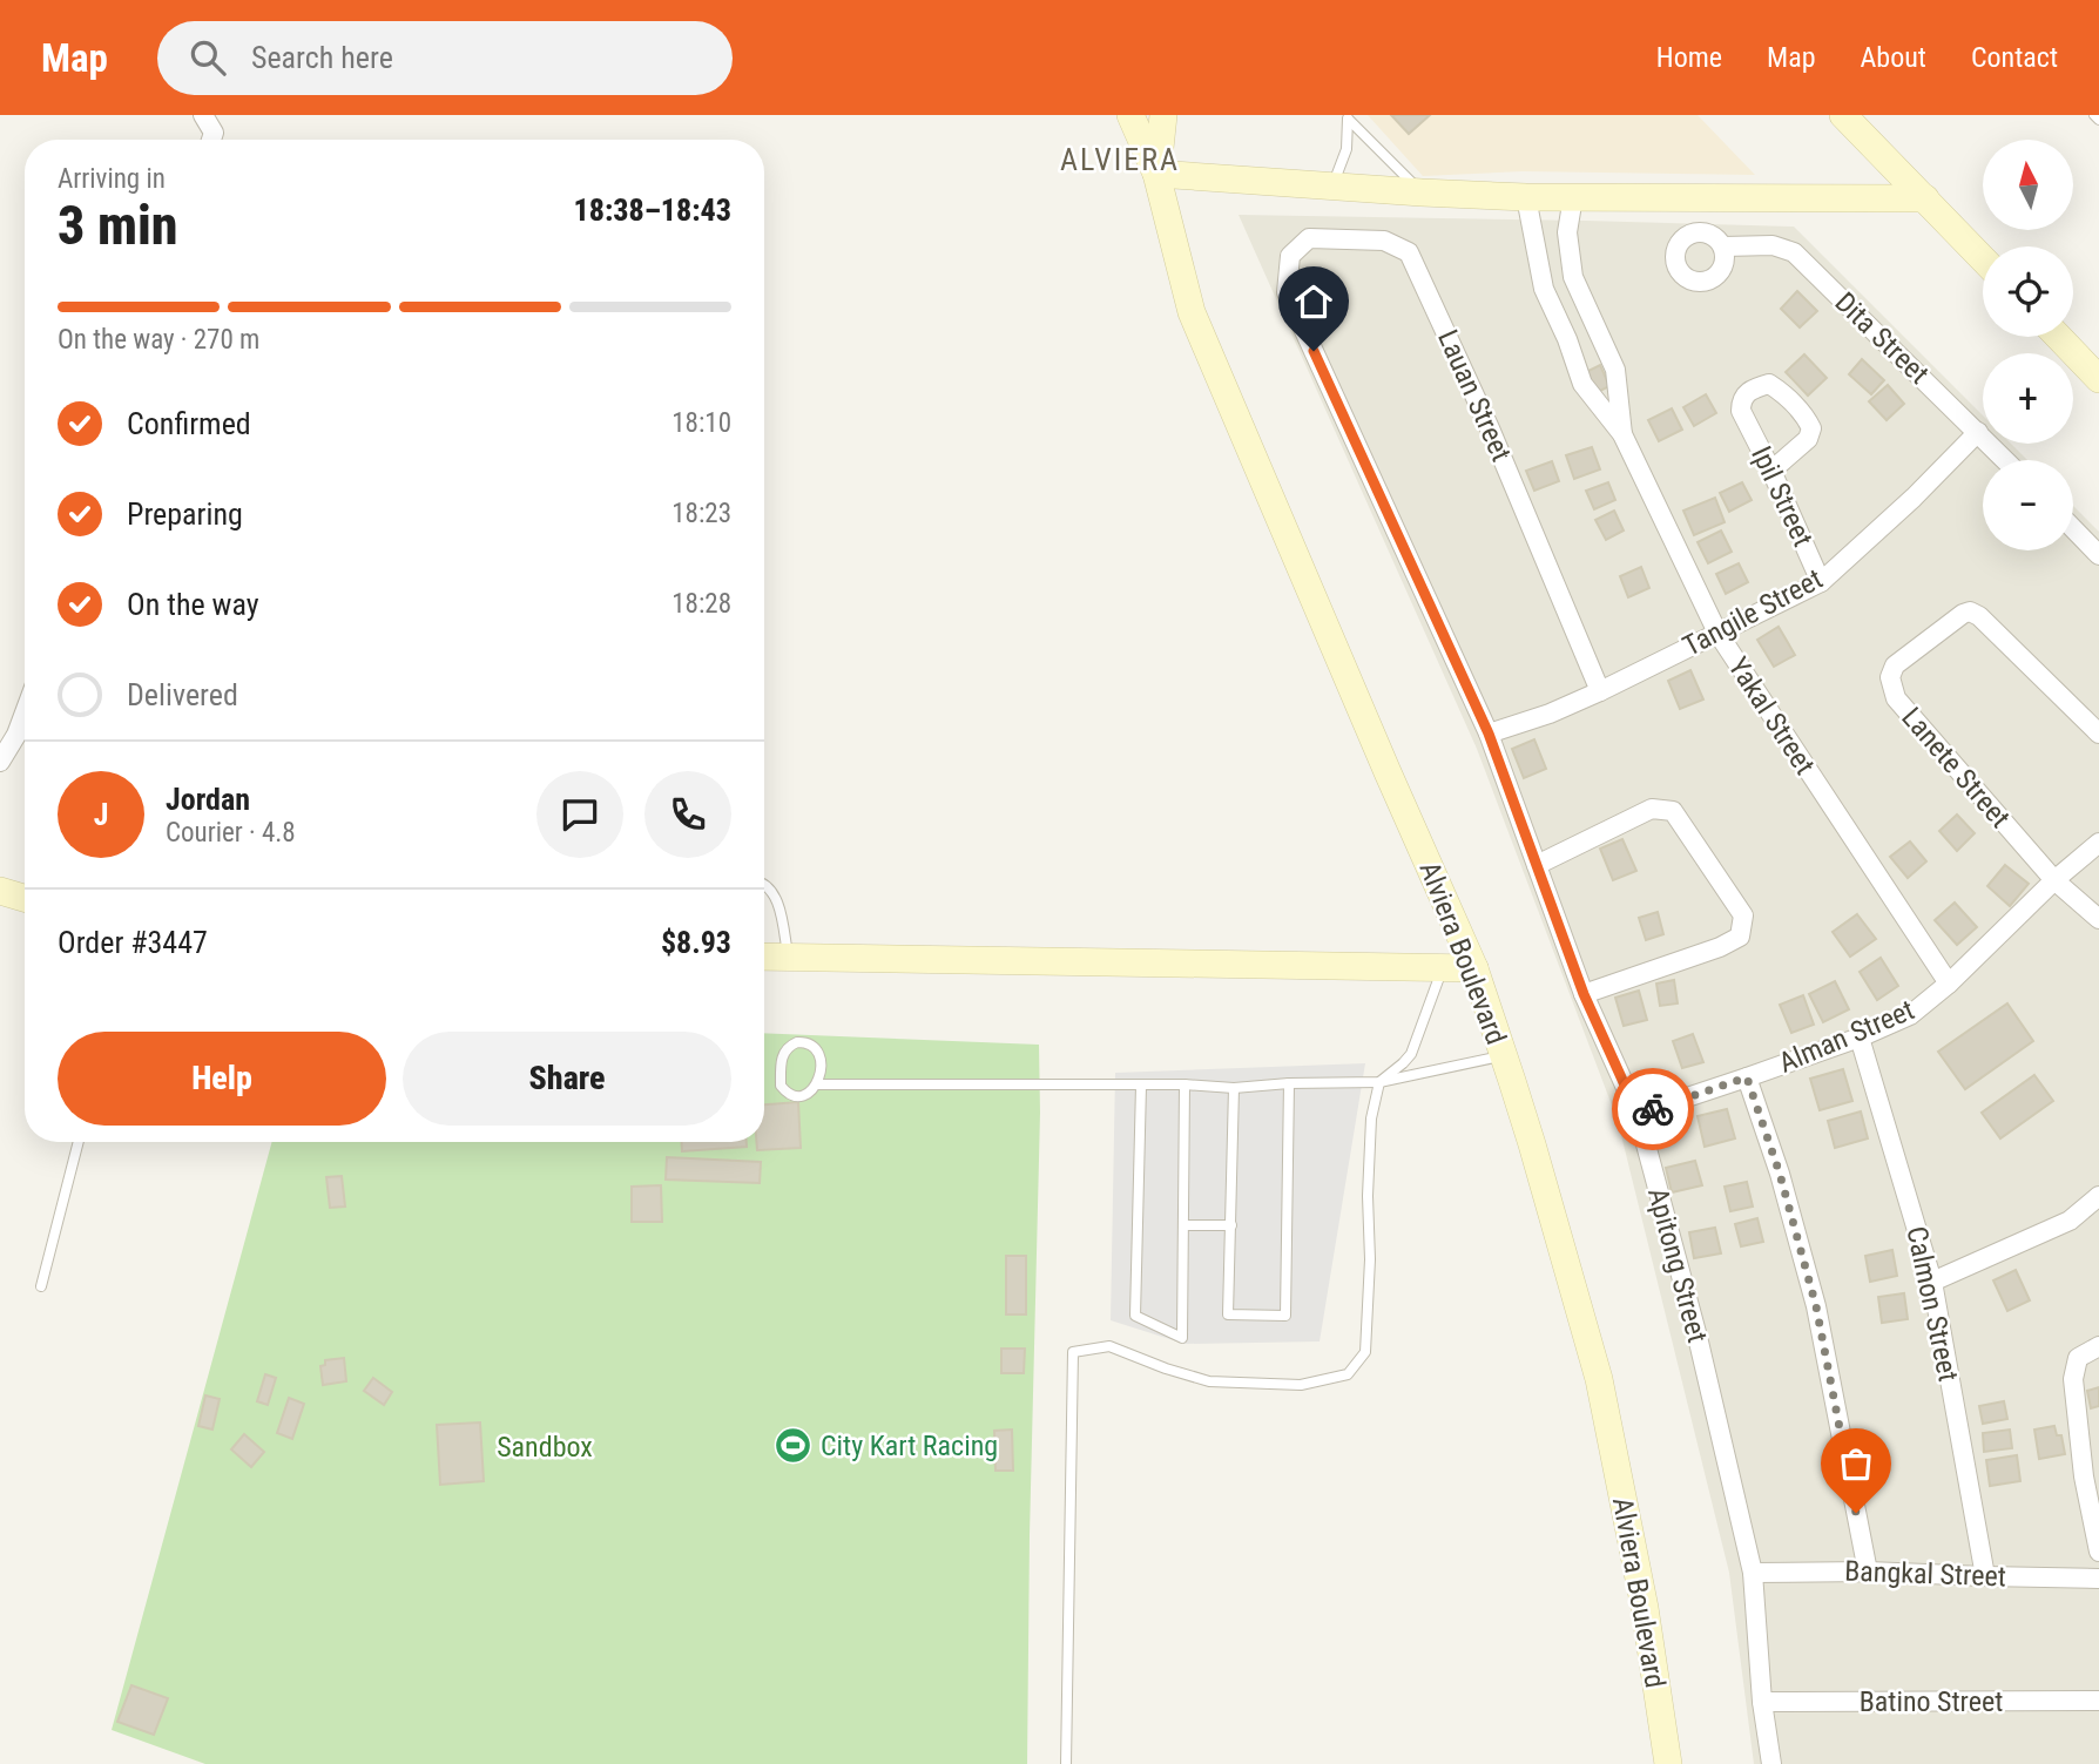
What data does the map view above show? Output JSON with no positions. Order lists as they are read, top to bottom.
{
  "streets": {
    "street": [
      "Dita Street",
      "Lauan Street",
      "Ipil Street",
      "Tangile Street",
      "Yakal Street",
      "Lanete Street",
      "Alviera Boulevard",
      "Alman Street",
      "Apitong Street",
      "Calmon Street",
      "Bangkal Street",
      "Batino Street"
    ]
  },
  "crossings": [
    ["Dita Street", "Tangile Street"],
    ["Lauan Street", "Tangile Street"],
    ["Lauan Street", "Apitong Street"],
    ["Ipil Street", "Tangile Street"],
    ["Tangile Street", "Yakal Street"],
    ["Tangile Street", "Apitong Street"],
    ["Yakal Street", "Alman Street"],
    ["Lanete Street", "Alman Street"],
    ["Alman Street", "Apitong Street"],
    ["Alman Street", "Calmon Street"],
    ["Apitong Street", "Bangkal Street"],
    ["Apitong Street", "Batino Street"],
    ["Calmon Street", "Bangkal Street"]
  ],
  "districts": ["ALVIERA"],
  "parks": ["Sandbox"],
  "places": {
    "sports": ["City Kart Racing"]
  },
  "north": "top",
  "page": {
    "header": "Map",
    "search": "Search here",
    "nav": [
      "Home",
      "Map",
      "About",
      "Contact"
    ],
    "map_buttons": ["+", "−"],
    "heading": ["3 min", "Arriving in", "18:38–18:43"],
    "panel": [
      "Jordan",
      "Courier · 4.8",
      "Order #3447",
      "$8.93"
    ],
    "bar": "On the way · 270 m",
    "list": [
      ["Confirmed", "18:10"],
      ["Preparing", "18:23"],
      ["On the way", "18:28"],
      "Delivered"
    ],
    "round": "J",
    "buttons": ["Help", "Share"]
  }
}
